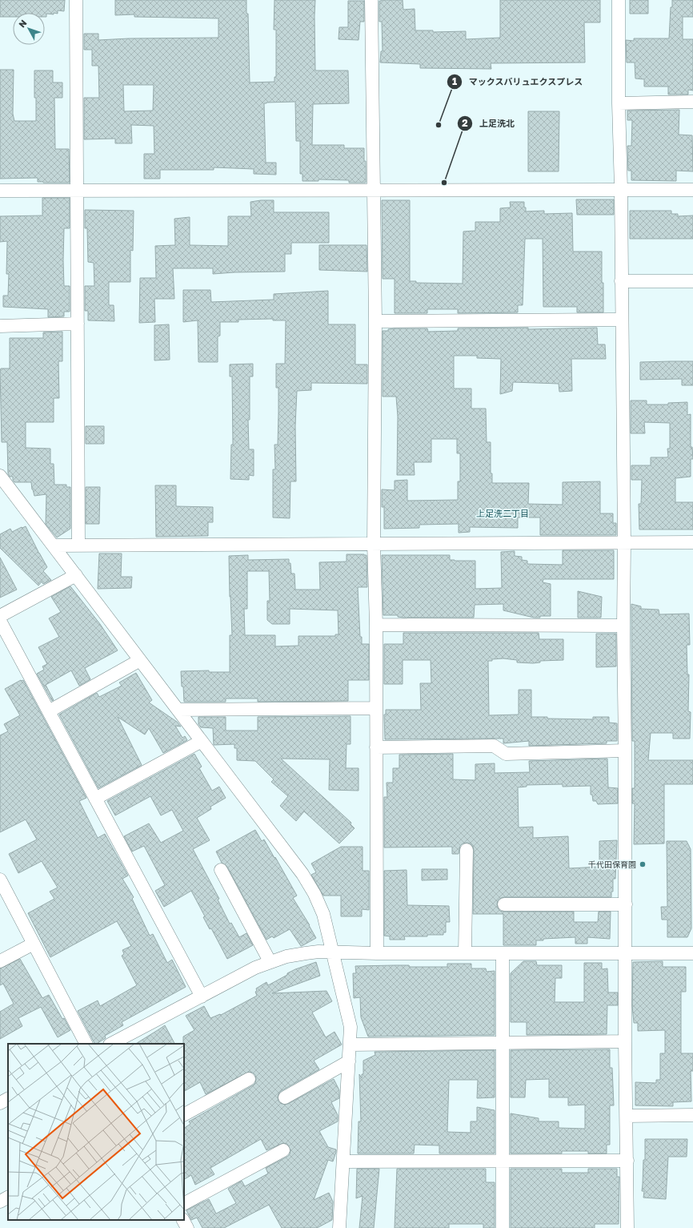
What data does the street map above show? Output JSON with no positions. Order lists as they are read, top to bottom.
{
  "districts": ["上足洗二丁目"],
  "places": ["マックスバリュエクスプレス", "上足洗北", "千代田保育園"],
  "north": "top left"
}
